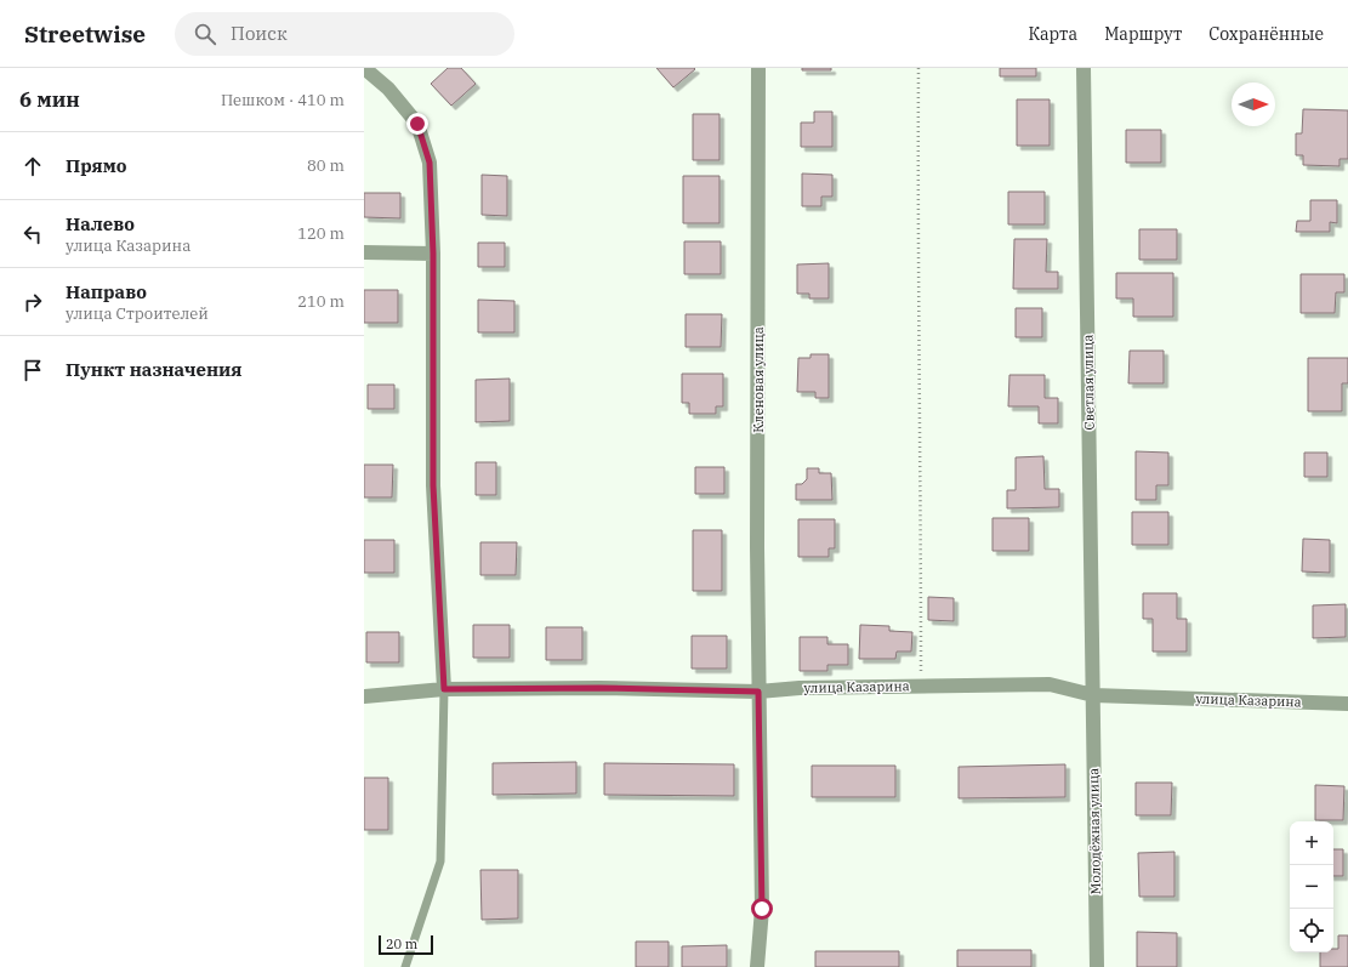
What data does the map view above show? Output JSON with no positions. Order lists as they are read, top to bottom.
{
  "streets": {
    "street": [
      "Кленовая улица",
      "Светлая улица",
      "улица Казарина",
      "Молодёжная улица"
    ]
  },
  "crossings": [
    ["Кленовая улица", "улица Казарина"],
    ["Светлая улица", "улица Казарина"],
    ["Светлая улица", "Молодёжная улица"],
    ["улица Казарина", "Молодёжная улица"]
  ],
  "scale_bar": "20 m",
  "north": "right",
  "page": {
    "header": "Streetwise",
    "search": "Поиск",
    "nav": ["Карта", "Маршрут", "Сохранённые"],
    "heading": ["6 мин", "Пешком · 410 m"],
    "list": [
      ["Прямо", "80 m"],
      ["Налево", "улица Казарина", "120 m"],
      ["Направо", "улица Строителей", "210 m"],
      "Пункт назначения"
    ],
    "map_buttons": ["+", "−"],
    "scale": "20 m"
  }
}
